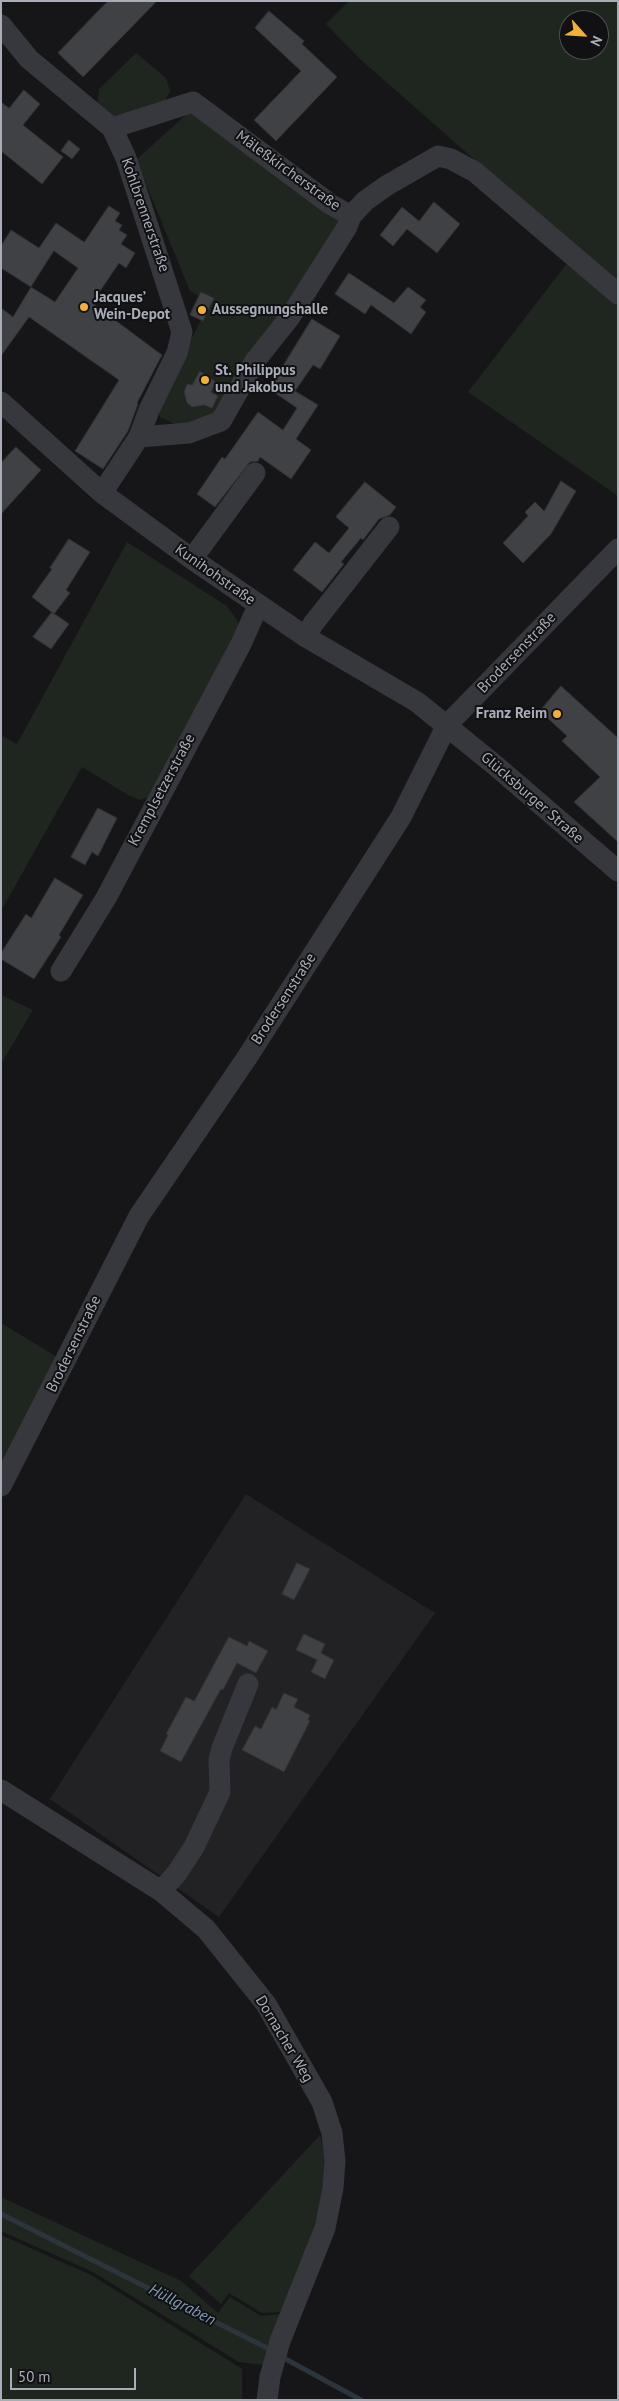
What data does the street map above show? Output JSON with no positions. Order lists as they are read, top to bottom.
{
  "streets": {
    "street": [
      "Mäleßkircherstraße",
      "Kohlbrennerstraße",
      "Kunihohstraße",
      "Brodersenstraße",
      "Kremplsetzerstraße",
      "Glücksburger Straße",
      "Dornacher Weg"
    ]
  },
  "crossings": [
    ["Mäleßkircherstraße", "Kohlbrennerstraße"],
    ["Kohlbrennerstraße", "Kunihohstraße"],
    ["Kunihohstraße", "Brodersenstraße"],
    ["Kunihohstraße", "Kremplsetzerstraße"],
    ["Kunihohstraße", "Glücksburger Straße"],
    ["Brodersenstraße", "Glücksburger Straße"]
  ],
  "water": ["Hüllgraben"],
  "places": [
    "Jacques’ Wein-Depot",
    "Aussegnungshalle",
    "St. Philippus und Jakobus",
    "Franz Reim"
  ],
  "scale_bar": "50 m",
  "north": "bottom right"
}
